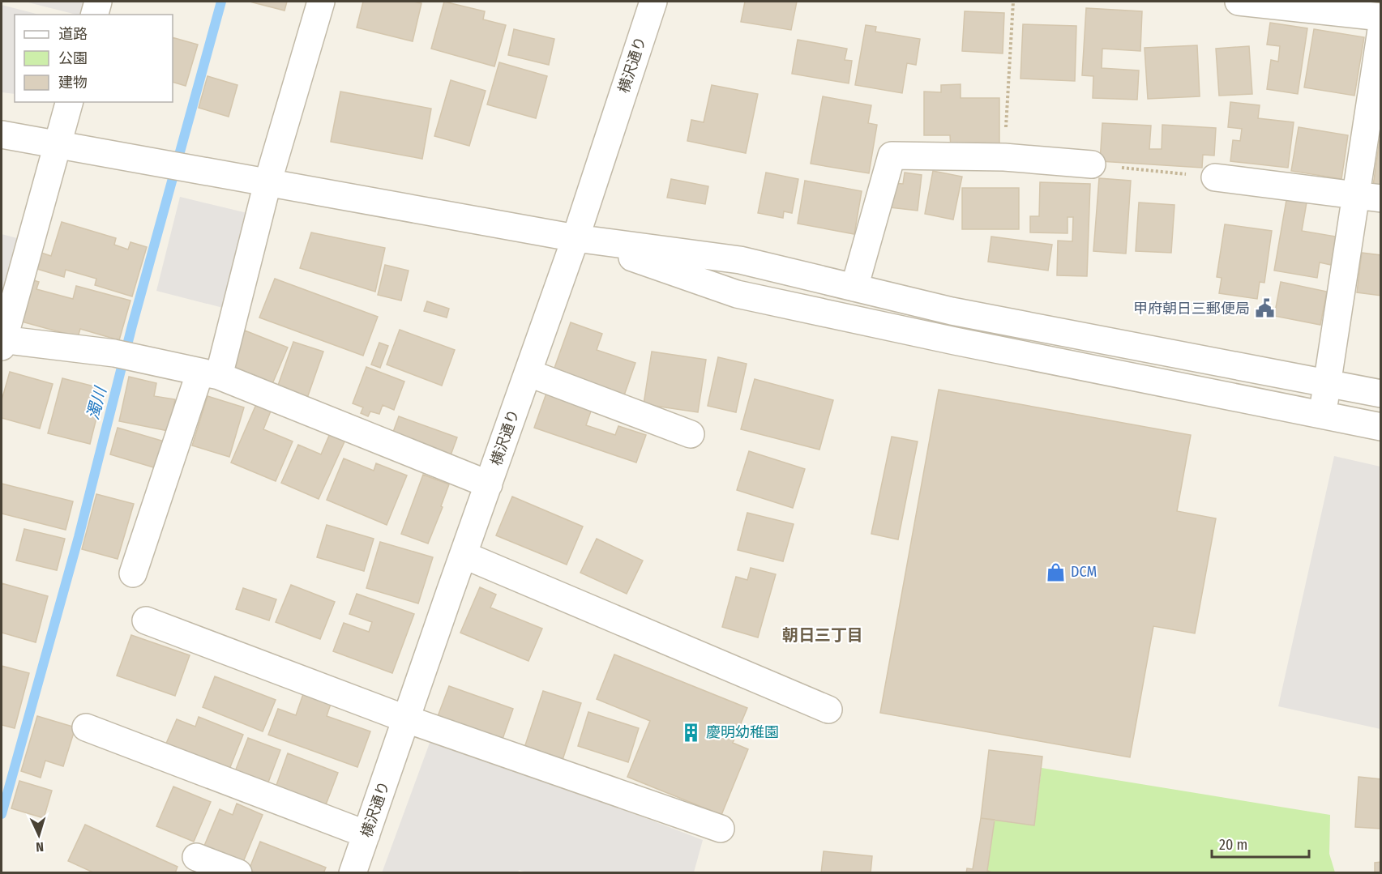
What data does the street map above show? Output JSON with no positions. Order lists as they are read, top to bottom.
{
  "streets": {
    "street": ["横沢通り"]
  },
  "districts": ["朝日三丁目"],
  "water": ["濁川"],
  "places": {
    "public building": ["甲府朝日三郵便局"],
    "shop": ["DCM"],
    "building": ["慶明幼稚園"]
  },
  "legend": ["道路", "公園", "建物"],
  "scale_bar": "20 m",
  "north": "bottom"
}
